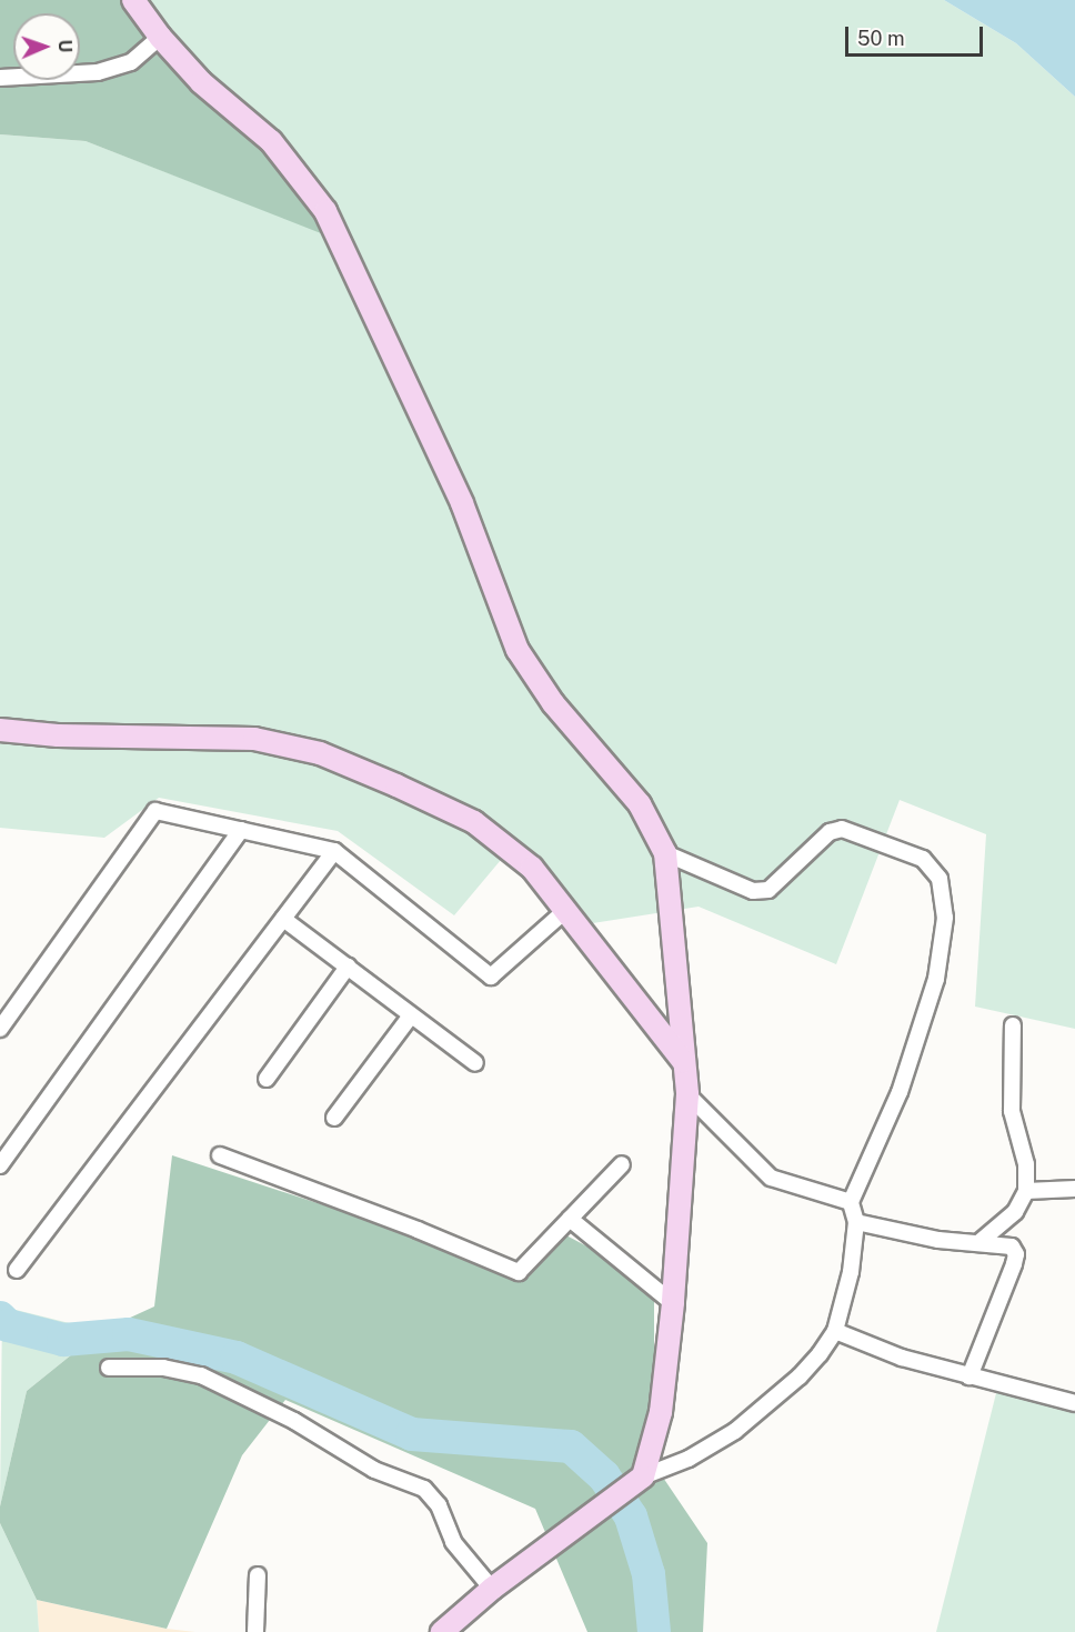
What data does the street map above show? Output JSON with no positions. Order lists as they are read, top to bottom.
{
  "scale_bar": "50 m",
  "north": "right"
}
